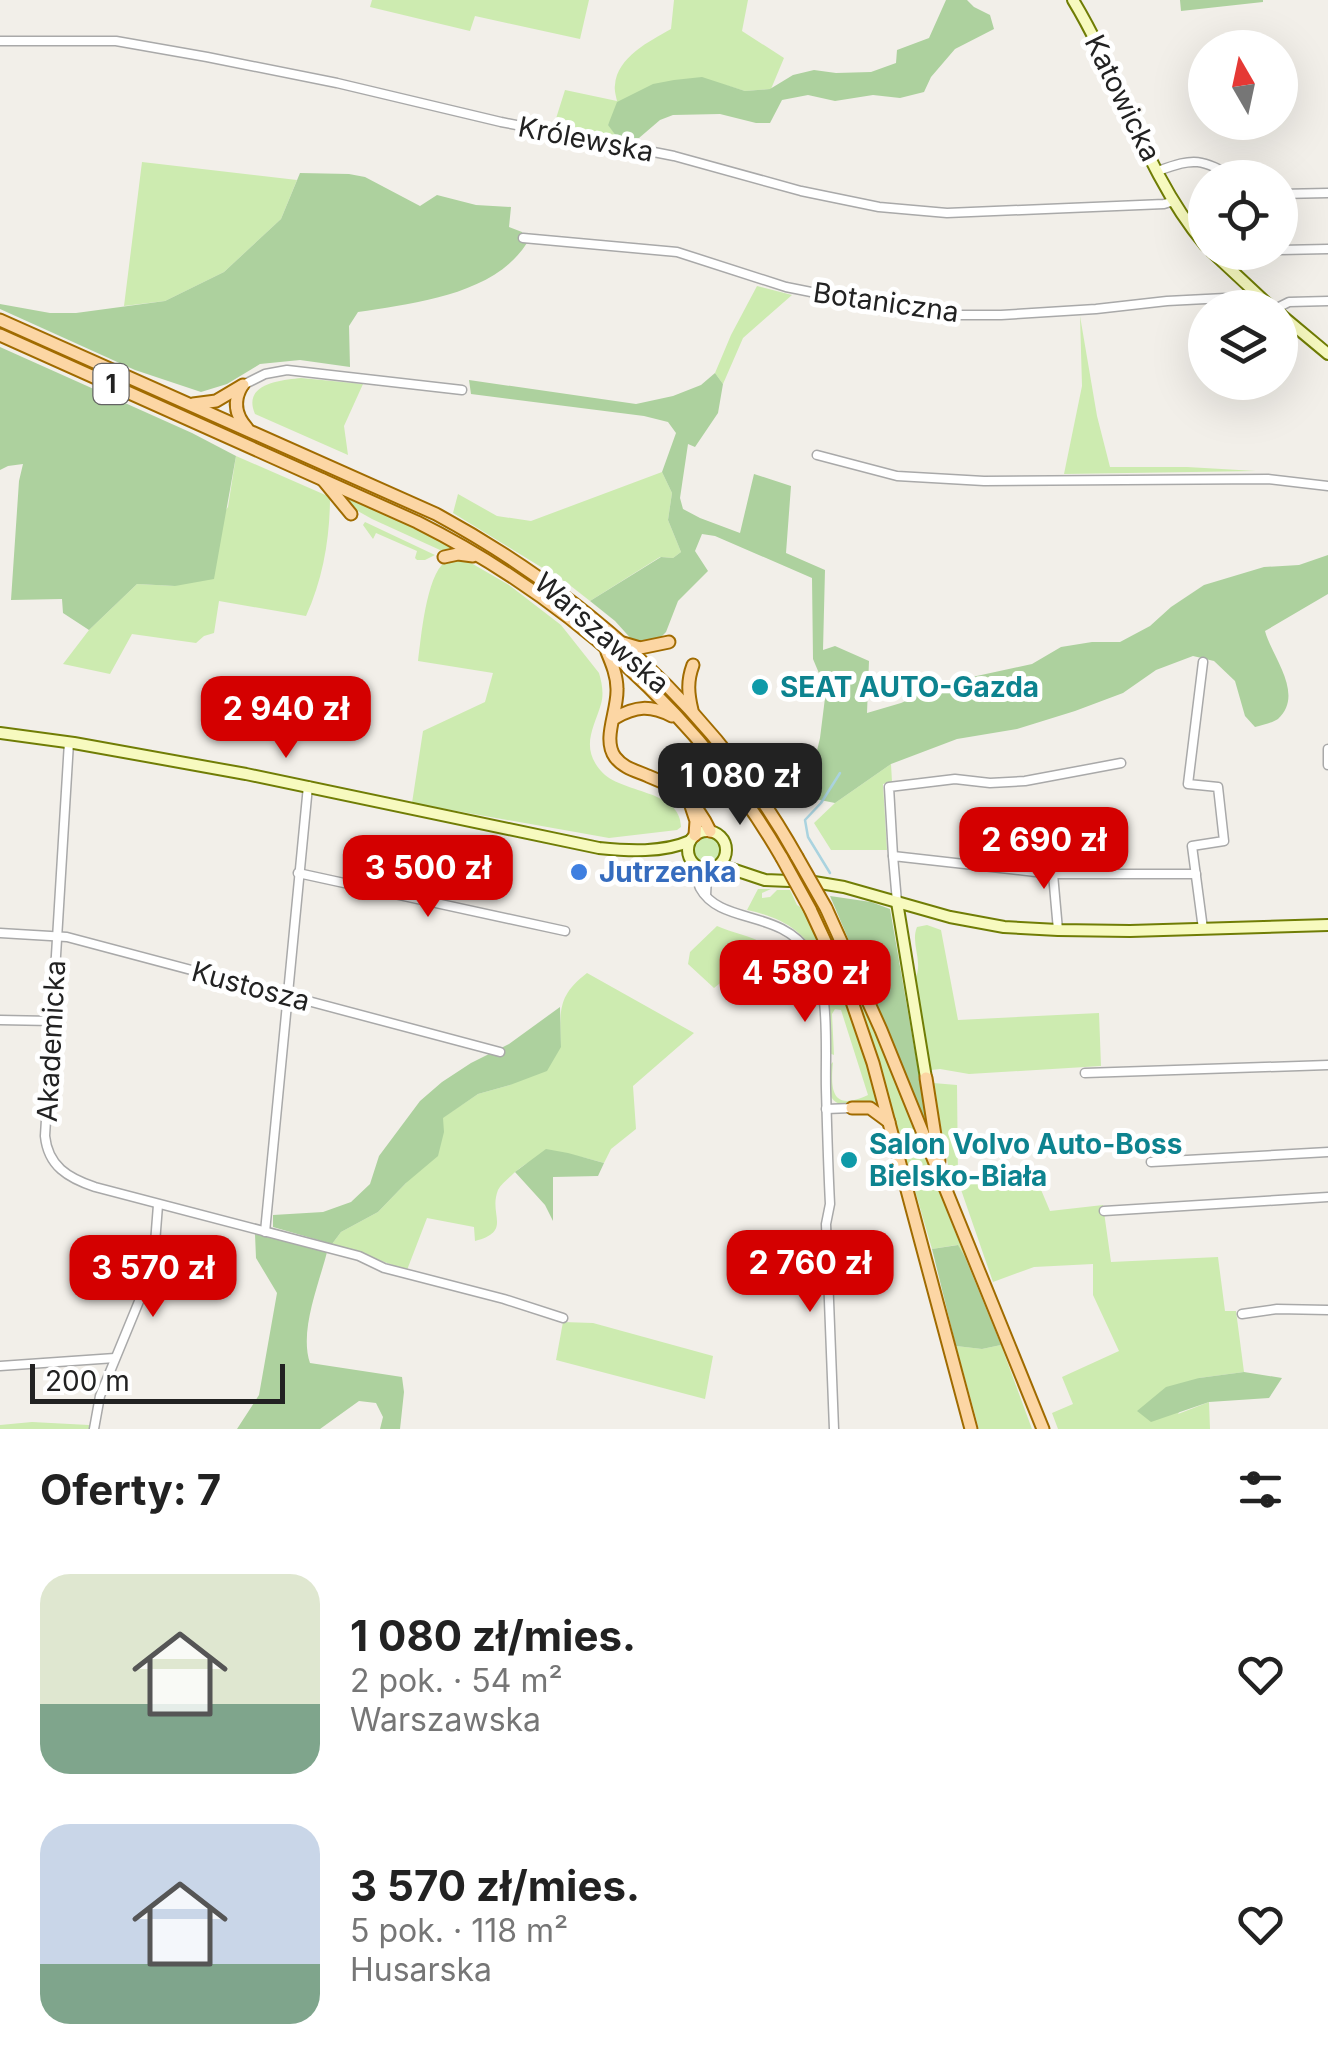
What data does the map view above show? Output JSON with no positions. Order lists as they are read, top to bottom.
{
  "streets": {
    "main road": ["1", "Warszawska"],
    "street": [
      "Katowicka",
      "Królewska",
      "Botaniczna",
      "Kustosza",
      "Akademicka"
    ]
  },
  "crossings": [
    ["Katowicka", "Królewska"],
    ["Kustosza", "Akademicka"]
  ],
  "places": ["SEAT AUTO-Gazda", "Jutrzenka", "Salon Volvo Auto-Boss Bielsko-Biała"],
  "scale_bar": "200 m",
  "north": "top",
  "page": {
    "price": [
      "2 940 zł",
      "1 080 zł",
      "2 690 zł",
      "3 500 zł",
      "4 580 zł",
      "2 760 zł",
      "3 570 zł"
    ],
    "scale": "200 m",
    "heading": "Oferty: 7",
    "list": [
      {
        "name": "1 080 zł/mies.",
        "note": "2 pok. · 54 m² · Warszawska"
      },
      {
        "name": "3 570 zł/mies.",
        "note": "5 pok. · 118 m² · Husarska"
      }
    ]
  }
}
